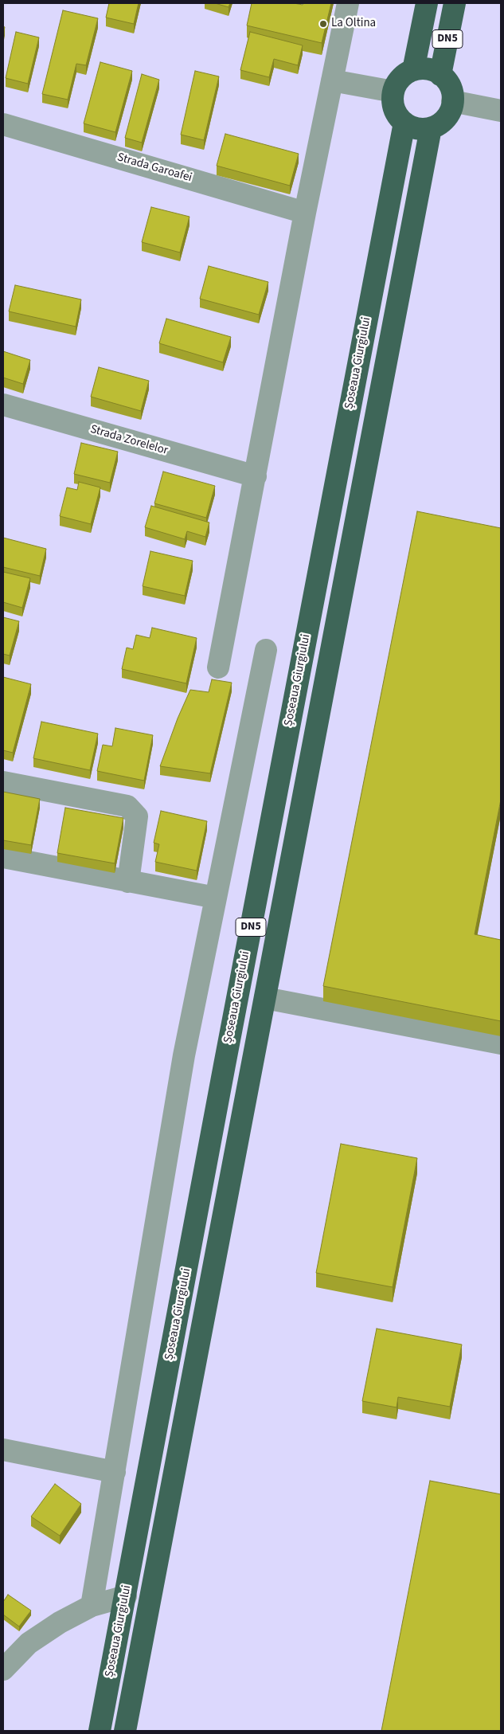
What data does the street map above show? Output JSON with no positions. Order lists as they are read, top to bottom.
{
  "streets": {
    "highway": ["DN5", "Șoseaua Giurgiului"],
    "street": ["Strada Garoafei", "Strada Zorelelor"]
  },
  "crossings": [
    ["DN5", "Șoseaua Giurgiului"]
  ],
  "places": ["La Oltina"]
}
